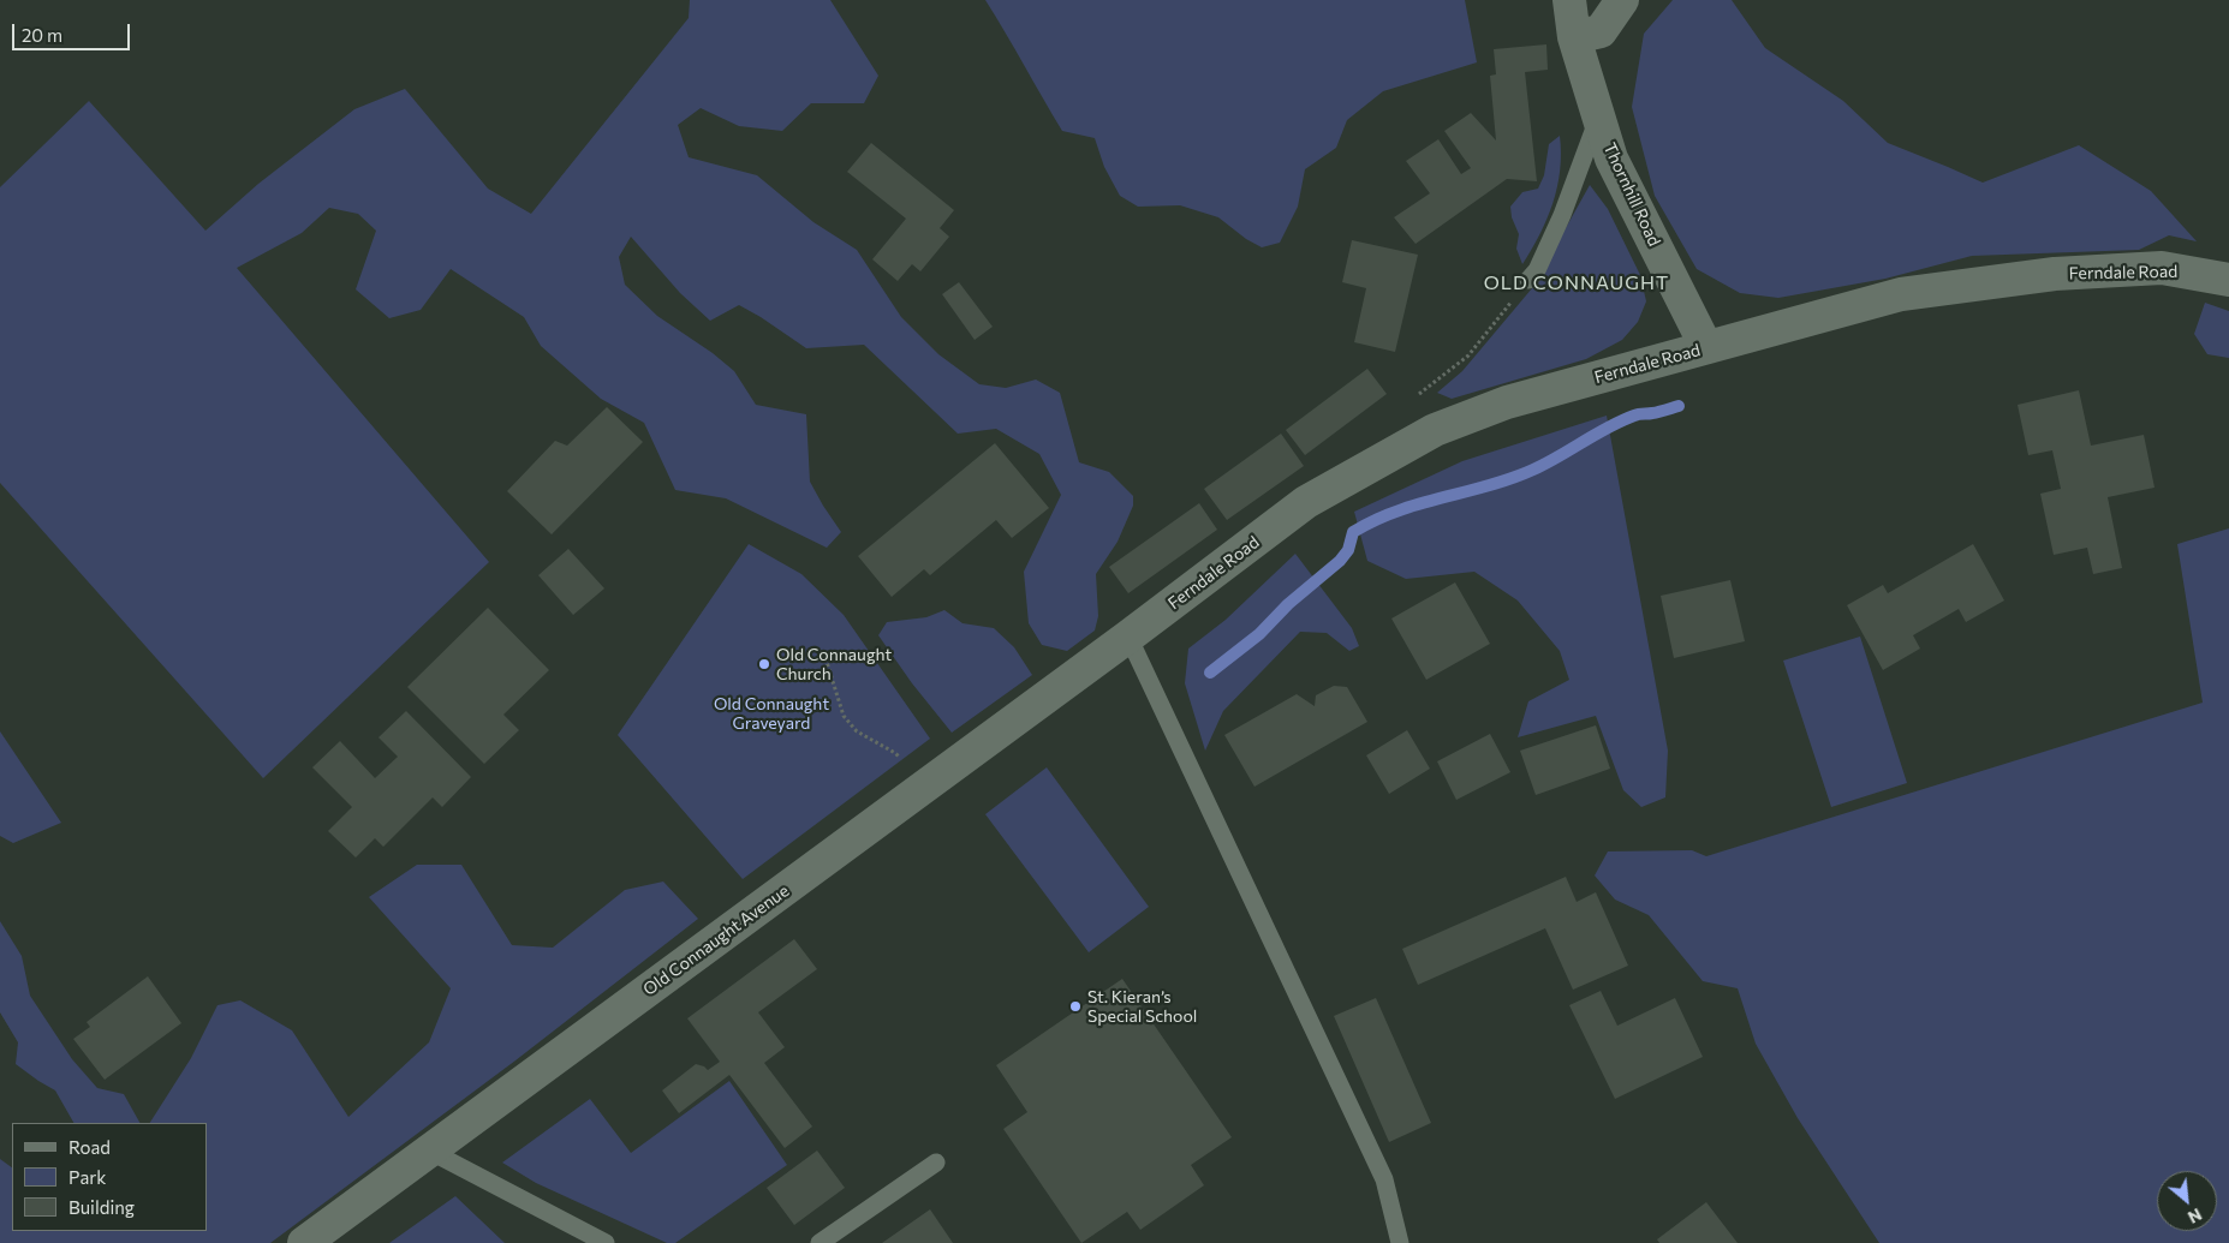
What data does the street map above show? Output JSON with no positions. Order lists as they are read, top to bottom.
{
  "streets": {
    "street": ["Thornhill Road", "Ferndale Road", "Old Connaught Avenue"]
  },
  "crossings": [
    ["Thornhill Road", "Ferndale Road"],
    ["Ferndale Road", "Old Connaught Avenue"]
  ],
  "districts": ["OLD CONNAUGHT"],
  "parks": ["Old Connaught Graveyard"],
  "places": ["Old Connaught Church", "St. Kieran’s Special School"],
  "legend": ["Road", "Park", "Building"],
  "scale_bar": "20 m",
  "north": "bottom right"
}
